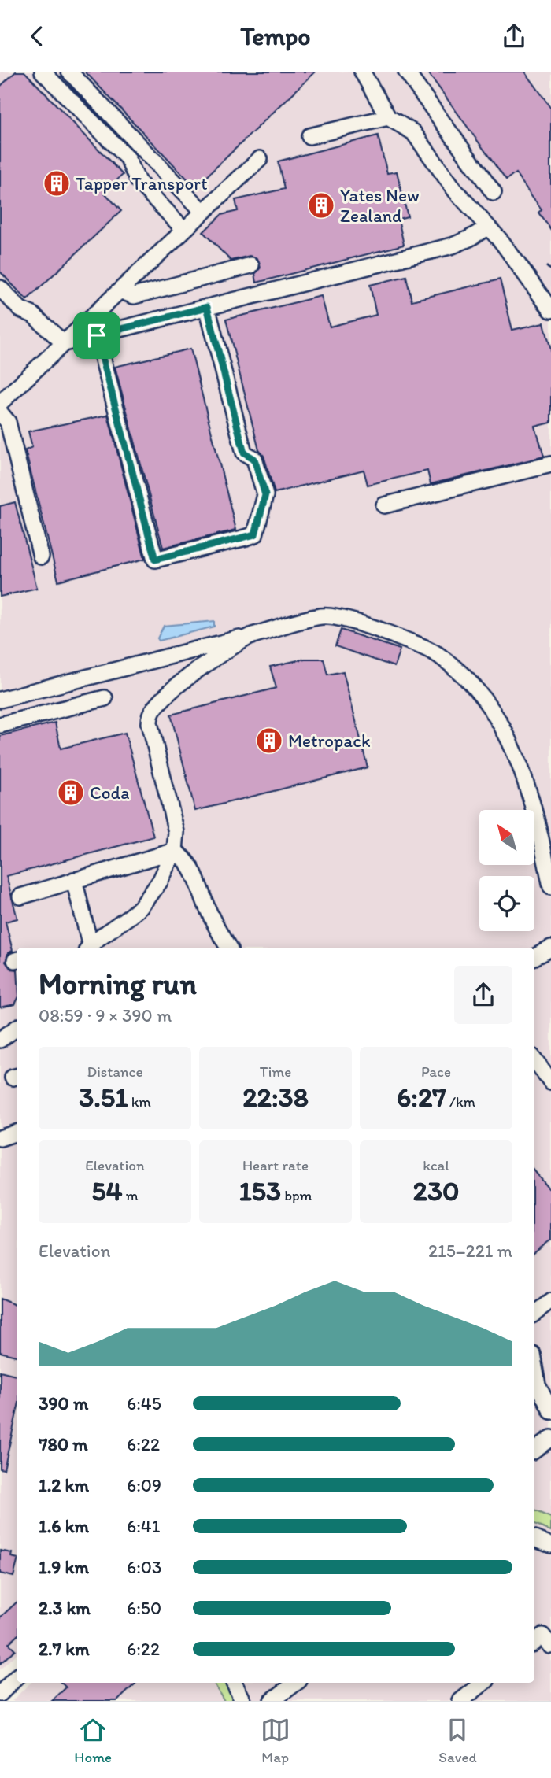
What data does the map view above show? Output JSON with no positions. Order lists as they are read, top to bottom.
{
  "places": {
    "building": [
      "Tapper Transport",
      "Yates New Zealand",
      "Metropack",
      "Coda"
    ]
  },
  "north": "top left",
  "page": {
    "header": "Tempo",
    "heading": ["Morning run", "08:59 · 9 × 390 m"],
    "stats": [
      ["Distance", "3.51 km"],
      ["Time", "22:38"],
      ["Pace", "6:27 /km"],
      ["Elevation", "54 m"],
      ["Heart rate", "153 bpm"],
      ["kcal", "230"]
    ],
    "chart": ["Elevation", "215–221 m"],
    "list": [
      {
        "name": "390 m",
        "note": "6:45"
      },
      {
        "name": "780 m",
        "note": "6:22"
      },
      {
        "name": "1.2 km",
        "note": "6:09"
      },
      {
        "name": "1.6 km",
        "note": "6:41"
      },
      {
        "name": "1.9 km",
        "note": "6:03"
      },
      {
        "name": "2.3 km",
        "note": "6:50"
      },
      {
        "name": "2.7 km",
        "note": "6:22"
      }
    ],
    "tabs": ["Home", "Map", "Saved"]
  }
}
